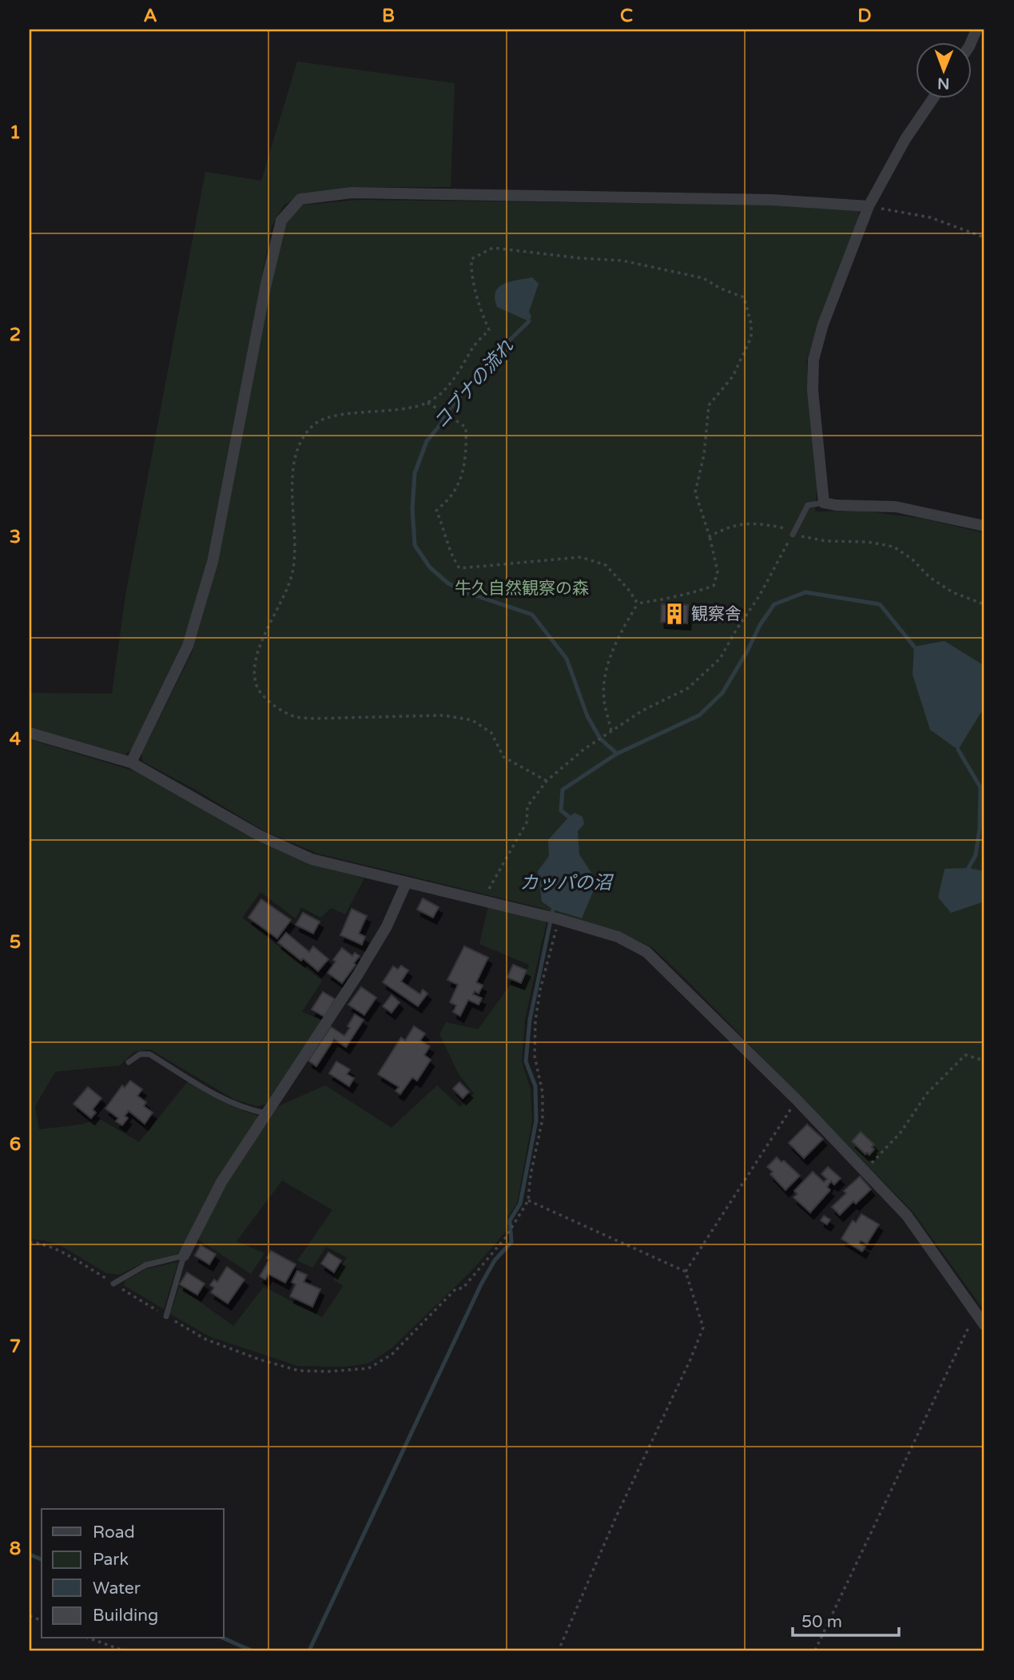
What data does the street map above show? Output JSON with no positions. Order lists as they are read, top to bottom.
{
  "water": ["コブナの流れ", "カッパの沼"],
  "parks": ["牛久自然観察の森"],
  "places": {
    "building": ["観察舎"]
  },
  "legend": [
    "Road",
    "Park",
    "Water",
    "Building"
  ],
  "scale_bar": "50 m",
  "north": "bottom",
  "grid": {
    "columns": [
      "A",
      "B",
      "C",
      "D"
    ],
    "rows": [
      "1",
      "2",
      "3",
      "4",
      "5",
      "6",
      "7",
      "8"
    ]
  }
}
